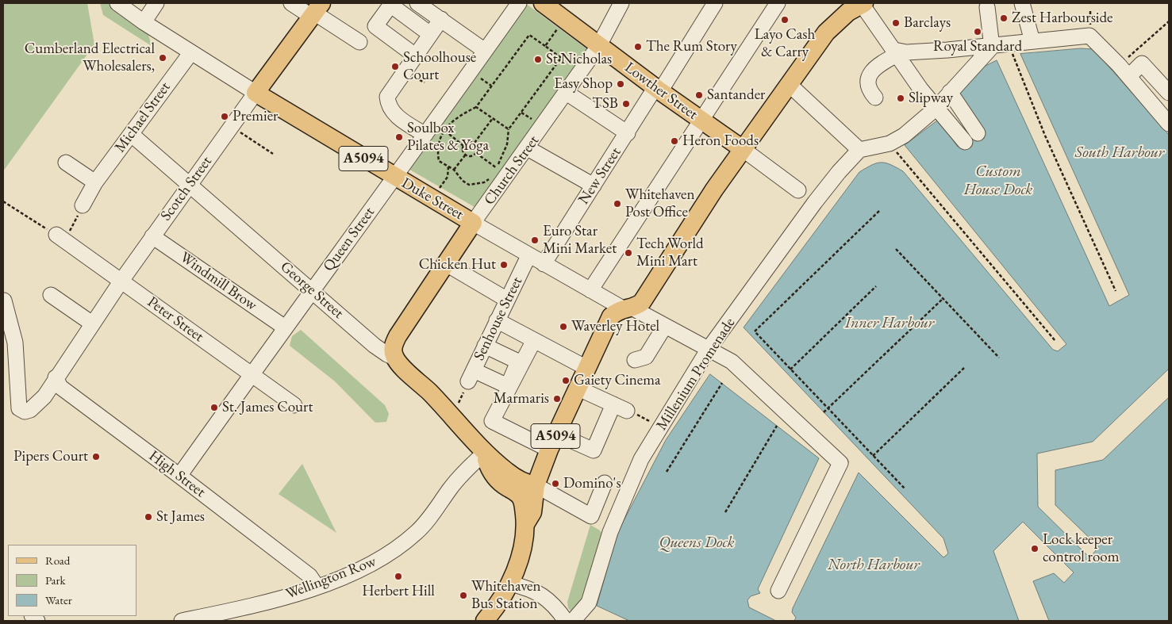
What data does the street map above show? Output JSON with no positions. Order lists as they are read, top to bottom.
{
  "streets": {
    "main road": [
      "Lowther Street",
      "A5094",
      "Church Street",
      "Scotch Street",
      "Duke Street",
      "George Street"
    ],
    "street": [
      "Michael Street",
      "New Street",
      "Queen Street",
      "Windmill Brow",
      "Senhouse Street",
      "Peter Street",
      "Millenium Promenade",
      "High Street",
      "Wellington Row"
    ]
  },
  "crossings": [
    ["Lowther Street", "A5094"],
    ["Lowther Street", "Church Street"],
    ["Lowther Street", "New Street"],
    ["Michael Street", "Duke Street"],
    ["Michael Street", "George Street"],
    ["A5094", "Duke Street"],
    ["A5094", "George Street"],
    ["Church Street", "Duke Street"],
    ["Church Street", "George Street"],
    ["New Street", "Duke Street"],
    ["Scotch Street", "Duke Street"],
    ["Scotch Street", "Windmill Brow"],
    ["Scotch Street", "George Street"],
    ["Scotch Street", "Peter Street"],
    ["Scotch Street", "High Street"],
    ["Duke Street", "Queen Street"],
    ["Duke Street", "Senhouse Street"],
    ["Duke Street", "Millenium Promenade"],
    ["Queen Street", "Windmill Brow"],
    ["Queen Street", "George Street"],
    ["Queen Street", "Peter Street"],
    ["Queen Street", "High Street"],
    ["George Street", "Wellington Row"],
    ["High Street", "Wellington Row"]
  ],
  "water": [
    "South Harbour",
    "Custom House Dock",
    "Inner Harbour",
    "Queens Dock",
    "North Harbour"
  ],
  "places": [
    "Zest Harbourside",
    "Layo Cash & Carry",
    "Barclays",
    "Royal Standard",
    "The Rum Story",
    "Cumberland Electrical Wholesalers,",
    "St Nicholas",
    "Schoolhouse Court",
    "Easy Shop",
    "Santander",
    "Slipway",
    "TSB",
    "Premier",
    "Soulbox Pilates & Yoga",
    "Heron Foods",
    "Whitehaven Post Office",
    "Euro Star Mini Market",
    "Tech World Mini Mart",
    "Chicken Hut",
    "Waverley Hotel",
    "Gaiety Cinema",
    "Marmaris",
    "St. James Court",
    "Pipers Court",
    "Domino's",
    "St James",
    "Lock keeper control room",
    "Herbert Hill",
    "Whitehaven Bus Station"
  ],
  "legend": ["Road", "Park", "Water"]
}
